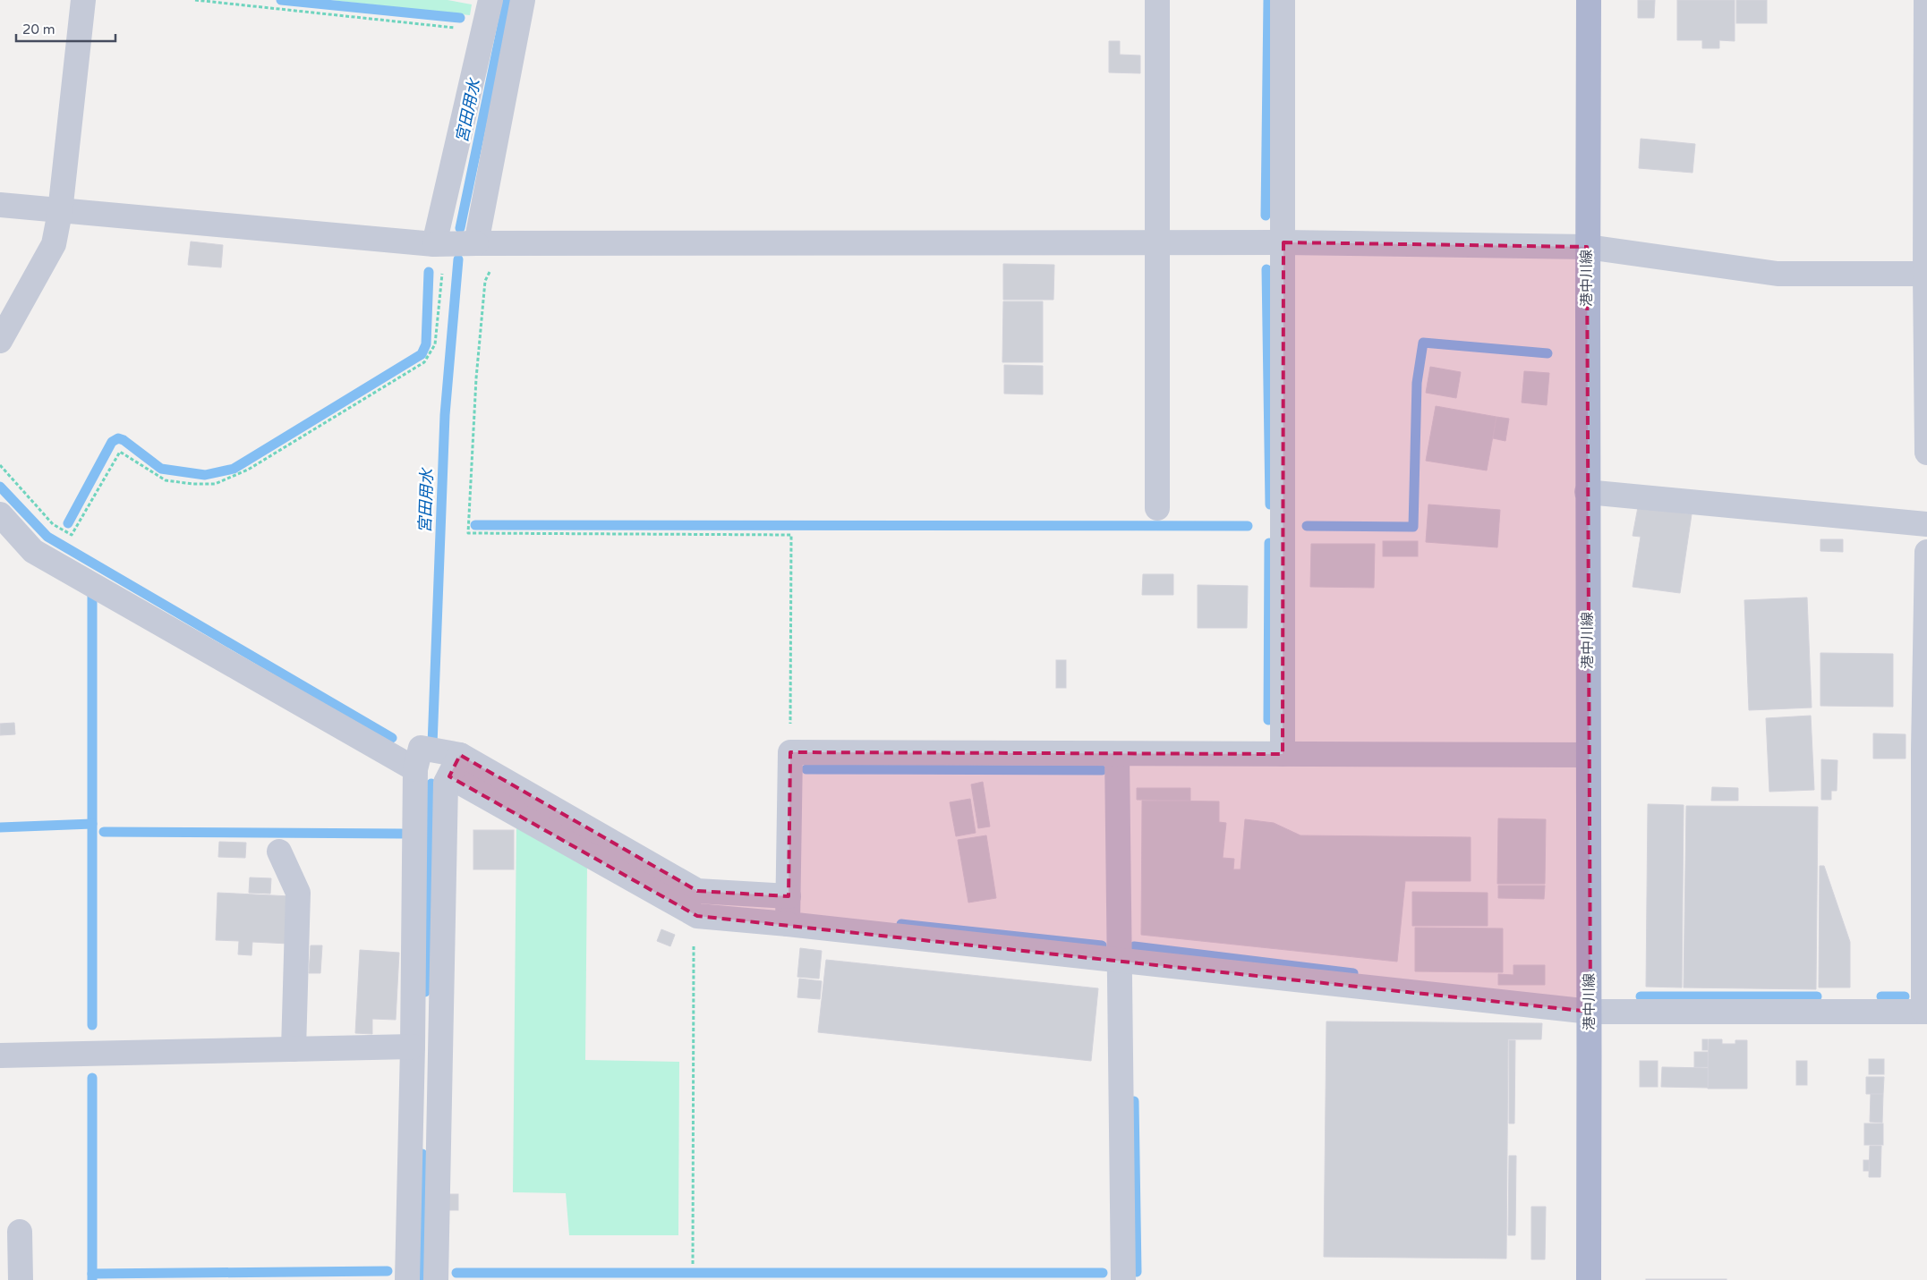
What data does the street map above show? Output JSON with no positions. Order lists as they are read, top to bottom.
{
  "streets": {
    "main road": ["港中川線"]
  },
  "water": ["宮田用水"],
  "scale_bar": "20 m"
}
